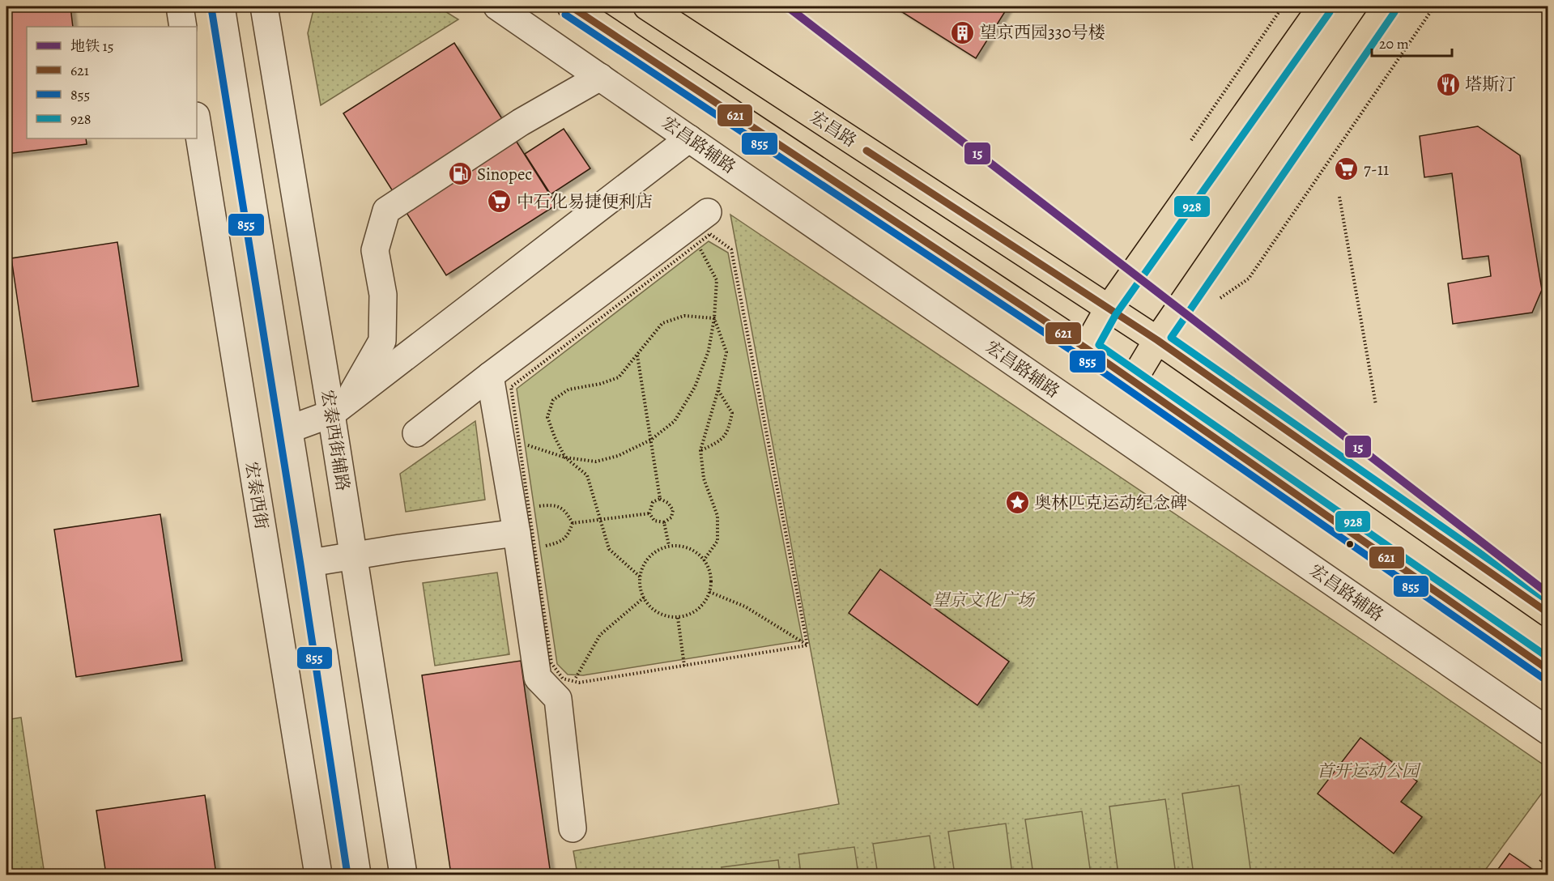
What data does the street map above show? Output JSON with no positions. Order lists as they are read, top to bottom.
{
  "streets": {
    "main road": ["宏昌路"],
    "street": ["宏昌路辅路", "宏泰西街辅路", "宏泰西街"]
  },
  "parks": ["望京文化广场", "首开运动公园"],
  "places": {
    "building": ["望京西园330号楼"],
    "restaurant": ["塔斯汀"],
    "supermarket": ["7-11", "中石化易捷便利店"],
    "fuel station": ["Sinopec"],
    "place": ["奥林匹克运动纪念碑"]
  },
  "lines": [
    "metro line 15",
    "transit line 621",
    "transit line 855",
    "transit line 928"
  ],
  "legend": [
    "地铁 15",
    "621",
    "855",
    "928"
  ],
  "scale_bar": "20 m"
}
